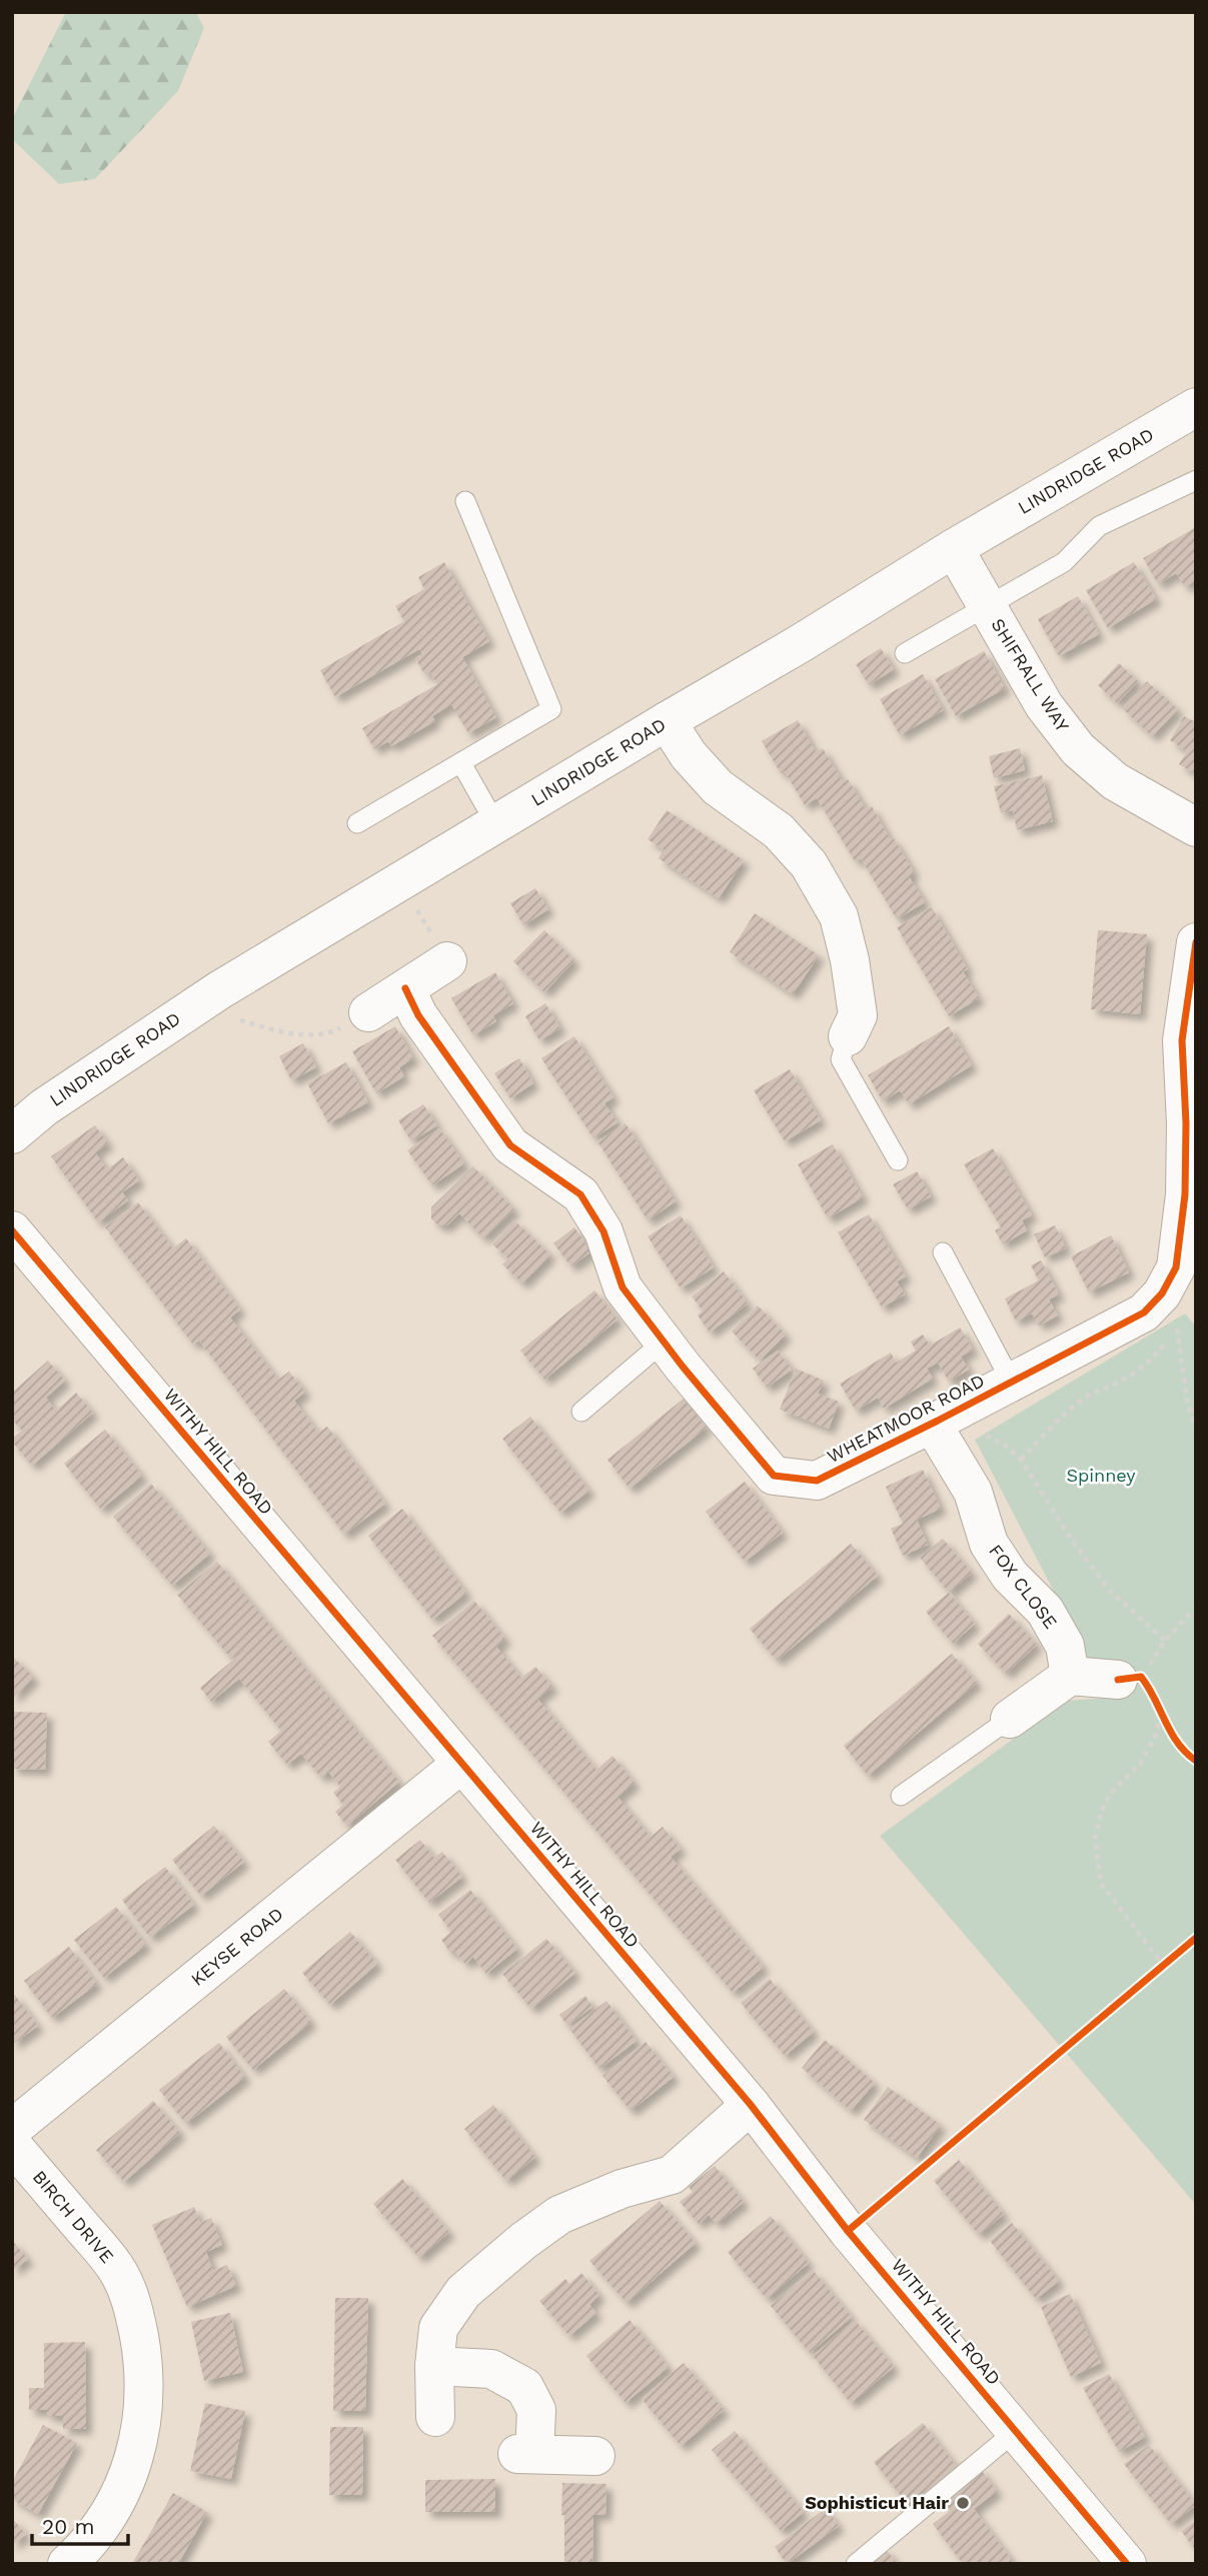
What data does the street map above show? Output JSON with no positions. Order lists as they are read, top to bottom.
{
  "streets": {
    "street": [
      "LINDRIDGE ROAD",
      "SHIFRALL WAY",
      "WHEATMOOR ROAD",
      "WITHY HILL ROAD",
      "FOX CLOSE",
      "KEYSE ROAD",
      "BIRCH DRIVE"
    ]
  },
  "crossings": [
    ["LINDRIDGE ROAD", "SHIFRALL WAY"],
    ["WHEATMOOR ROAD", "FOX CLOSE"],
    ["WITHY HILL ROAD", "KEYSE ROAD"]
  ],
  "parks": ["Spinney"],
  "places": ["Sophisticut Hair"],
  "scale_bar": "20 m"
}
